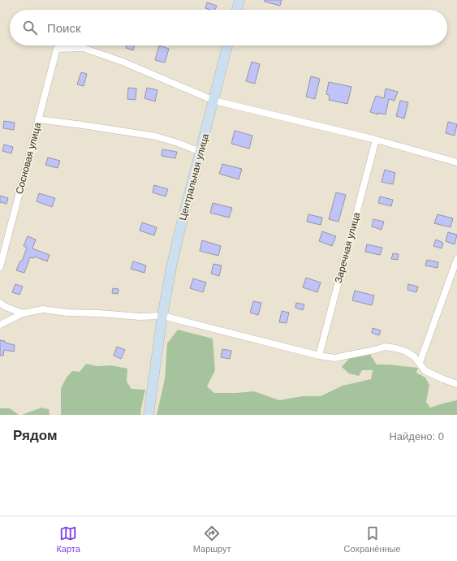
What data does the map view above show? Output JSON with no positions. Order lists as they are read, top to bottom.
{
  "streets": {
    "street": ["Сосновая улица", "Центральная улица", "Заречная улица"]
  },
  "crossings": [
    ["Сосновая улица", "Центральная улица"]
  ],
  "page": {
    "search": "Поиск",
    "heading": ["Рядом", "Найдено: 0"],
    "nav": ["Карта", "Маршрут", "Сохранённые"]
  }
}
